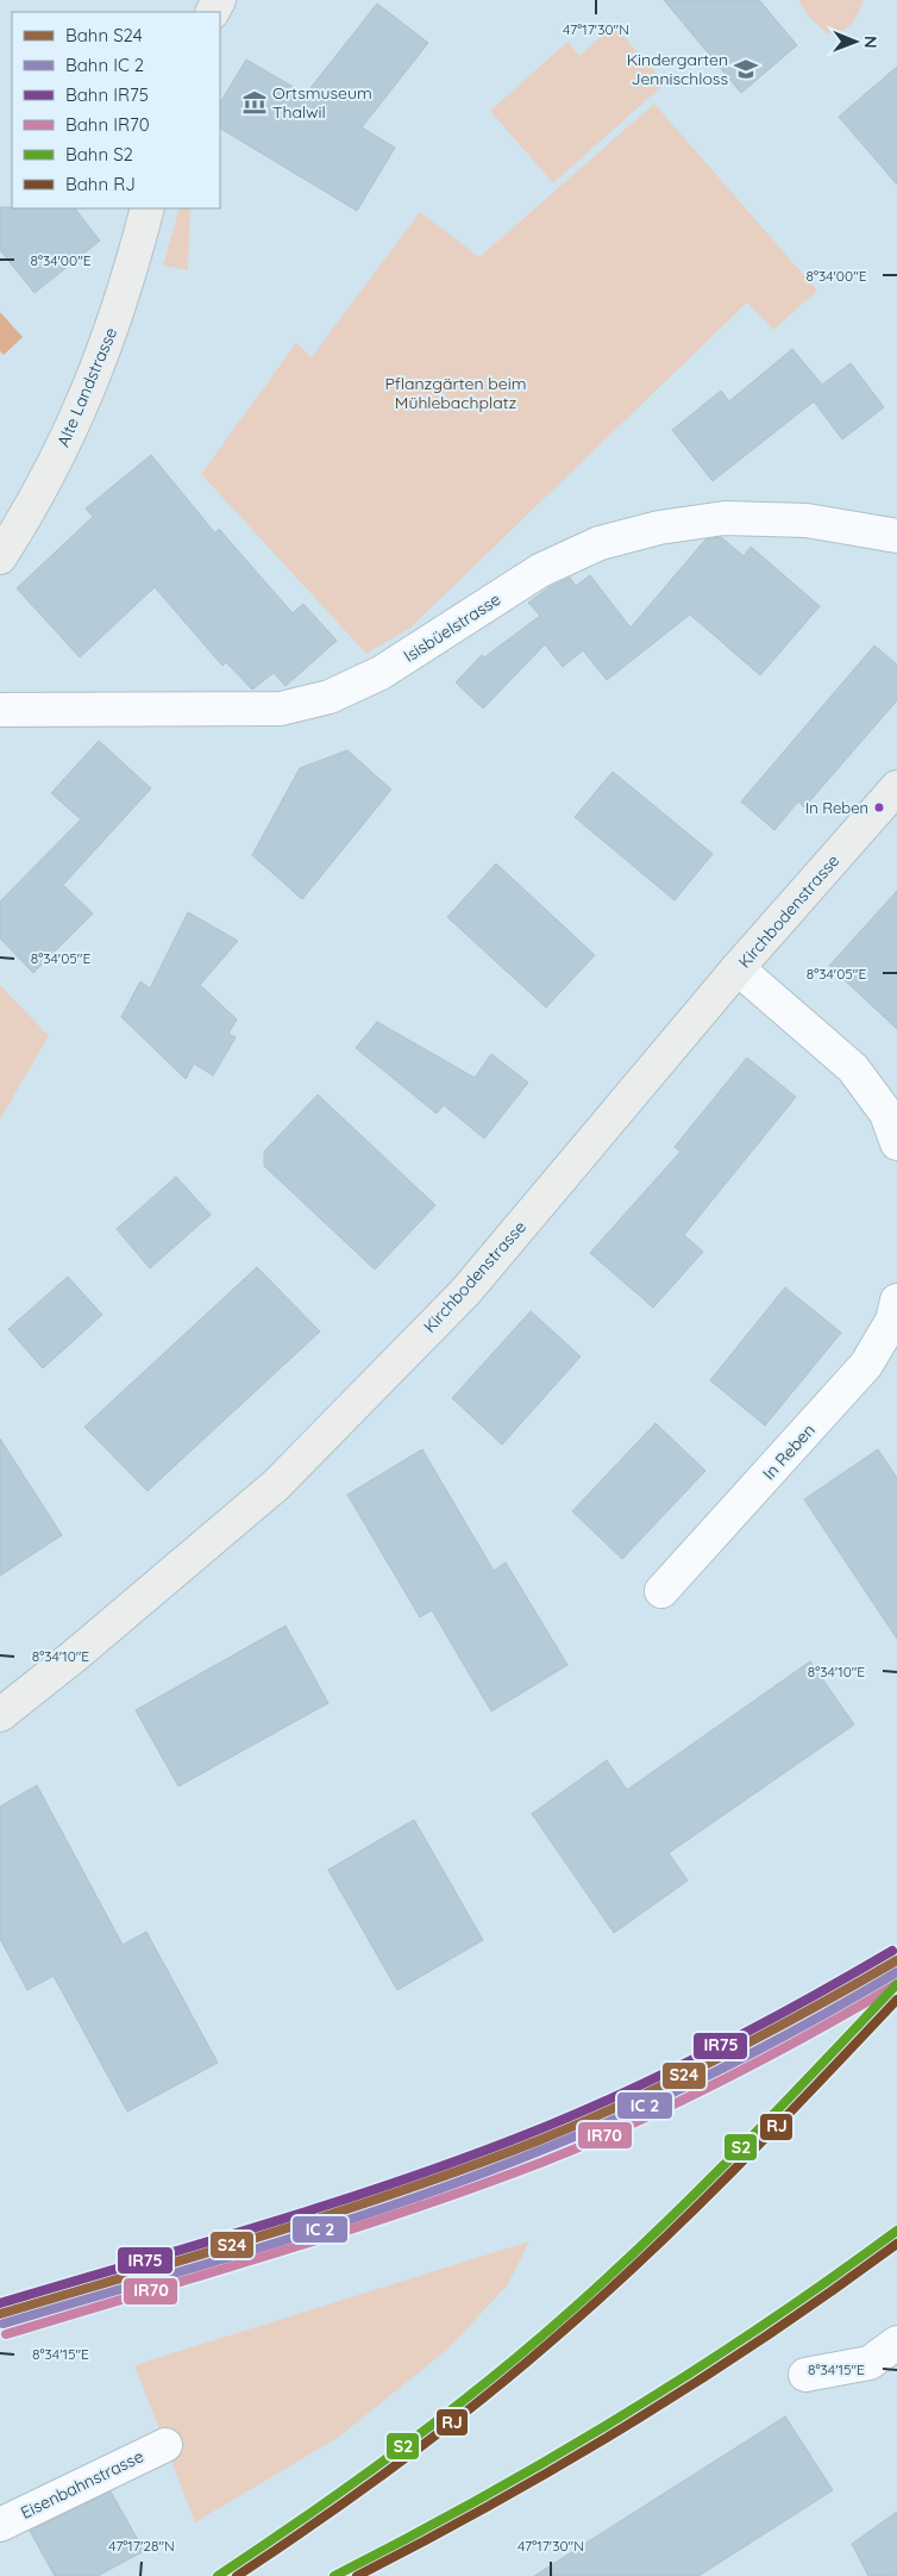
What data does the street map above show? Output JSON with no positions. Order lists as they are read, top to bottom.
{
  "streets": {
    "street": [
      "Alte Landstrasse",
      "Isisbüelstrasse",
      "Kirchbodenstrasse",
      "In Reben",
      "Eisenbahnstrasse"
    ]
  },
  "parks": ["Pflanzgärten beim Mühlebachplatz"],
  "places": {
    "school or university": ["Kindergarten Jennischloss"],
    "museum": ["Ortsmuseum Thalwil"],
    "other": ["In Reben"]
  },
  "lines": [
    "rail line IR75",
    "rail line S24",
    "rail line IR70",
    "rail line S2",
    "rail line RJ"
  ],
  "legend": [
    "Bahn S24",
    "Bahn IC 2",
    "Bahn IR75",
    "Bahn IR70",
    "Bahn S2",
    "Bahn RJ"
  ],
  "north": "right",
  "coordinates": [
    "47°17'30\"N",
    "8°34'00\"E",
    "8°34'05\"E",
    "8°34'10\"E",
    "8°34'15\"E",
    "47°17'28\"N"
  ]
}
